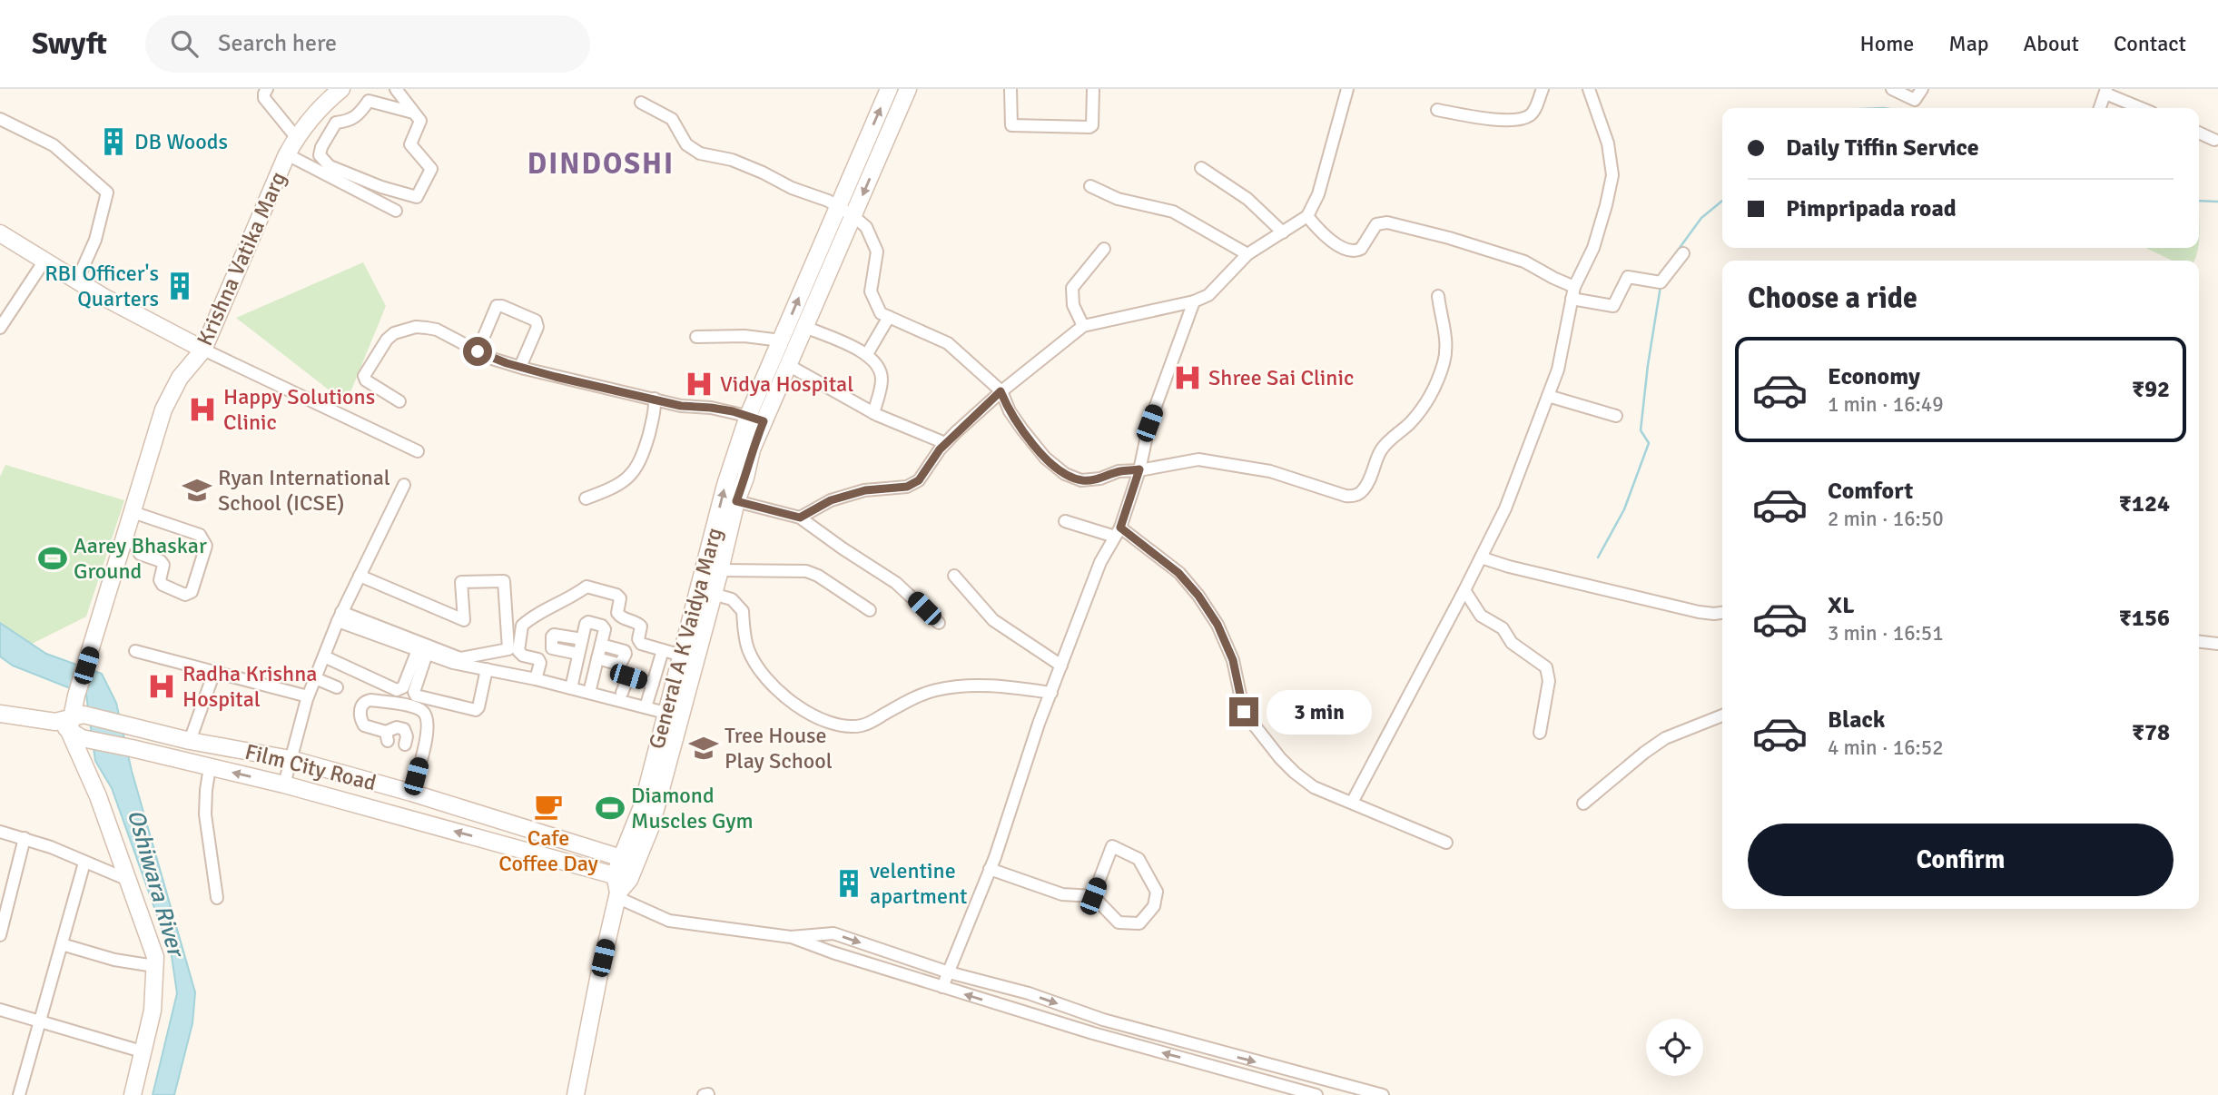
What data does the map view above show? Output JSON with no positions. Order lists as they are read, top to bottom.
{
  "streets": {
    "street": ["Krishna Vatika Marg", "General A K Vaidya Marg", "Film City Road"]
  },
  "crossings": [
    ["Krishna Vatika Marg", "Film City Road"],
    ["General A K Vaidya Marg", "Film City Road"]
  ],
  "districts": ["DINDOSHI"],
  "water": ["Oshiwara River"],
  "places": {
    "building": ["DB Woods", "RBI Officer's Quarters", "velentine apartment"],
    "hospital": [
      "Shree Sai Clinic",
      "Vidya Hospital",
      "Happy Solutions Clinic",
      "Radha Krishna Hospital"
    ],
    "school or university": ["Ryan International School (ICSE)", "Tree House Play School"],
    "sports": ["Aarey Bhaskar Ground", "Diamond Muscles Gym"],
    "cafe": ["Cafe Coffee Day"]
  },
  "page": {
    "header": "Swyft",
    "search": "Search here",
    "nav": [
      "Home",
      "Map",
      "About",
      "Contact"
    ],
    "banner": ["Daily Tiffin Service", "Pimpripada road"],
    "heading": "Choose a ride",
    "list": [
      {
        "name": "Economy",
        "note": "1 min · 16:49",
        "value": "₹92"
      },
      {
        "name": "Comfort",
        "note": "2 min · 16:50",
        "value": "₹124"
      },
      {
        "name": "XL",
        "note": "3 min · 16:51",
        "value": "₹156"
      },
      {
        "name": "Black",
        "note": "4 min · 16:52",
        "value": "₹78"
      }
    ],
    "bubble": "3 min",
    "buttons": "Confirm"
  }
}
